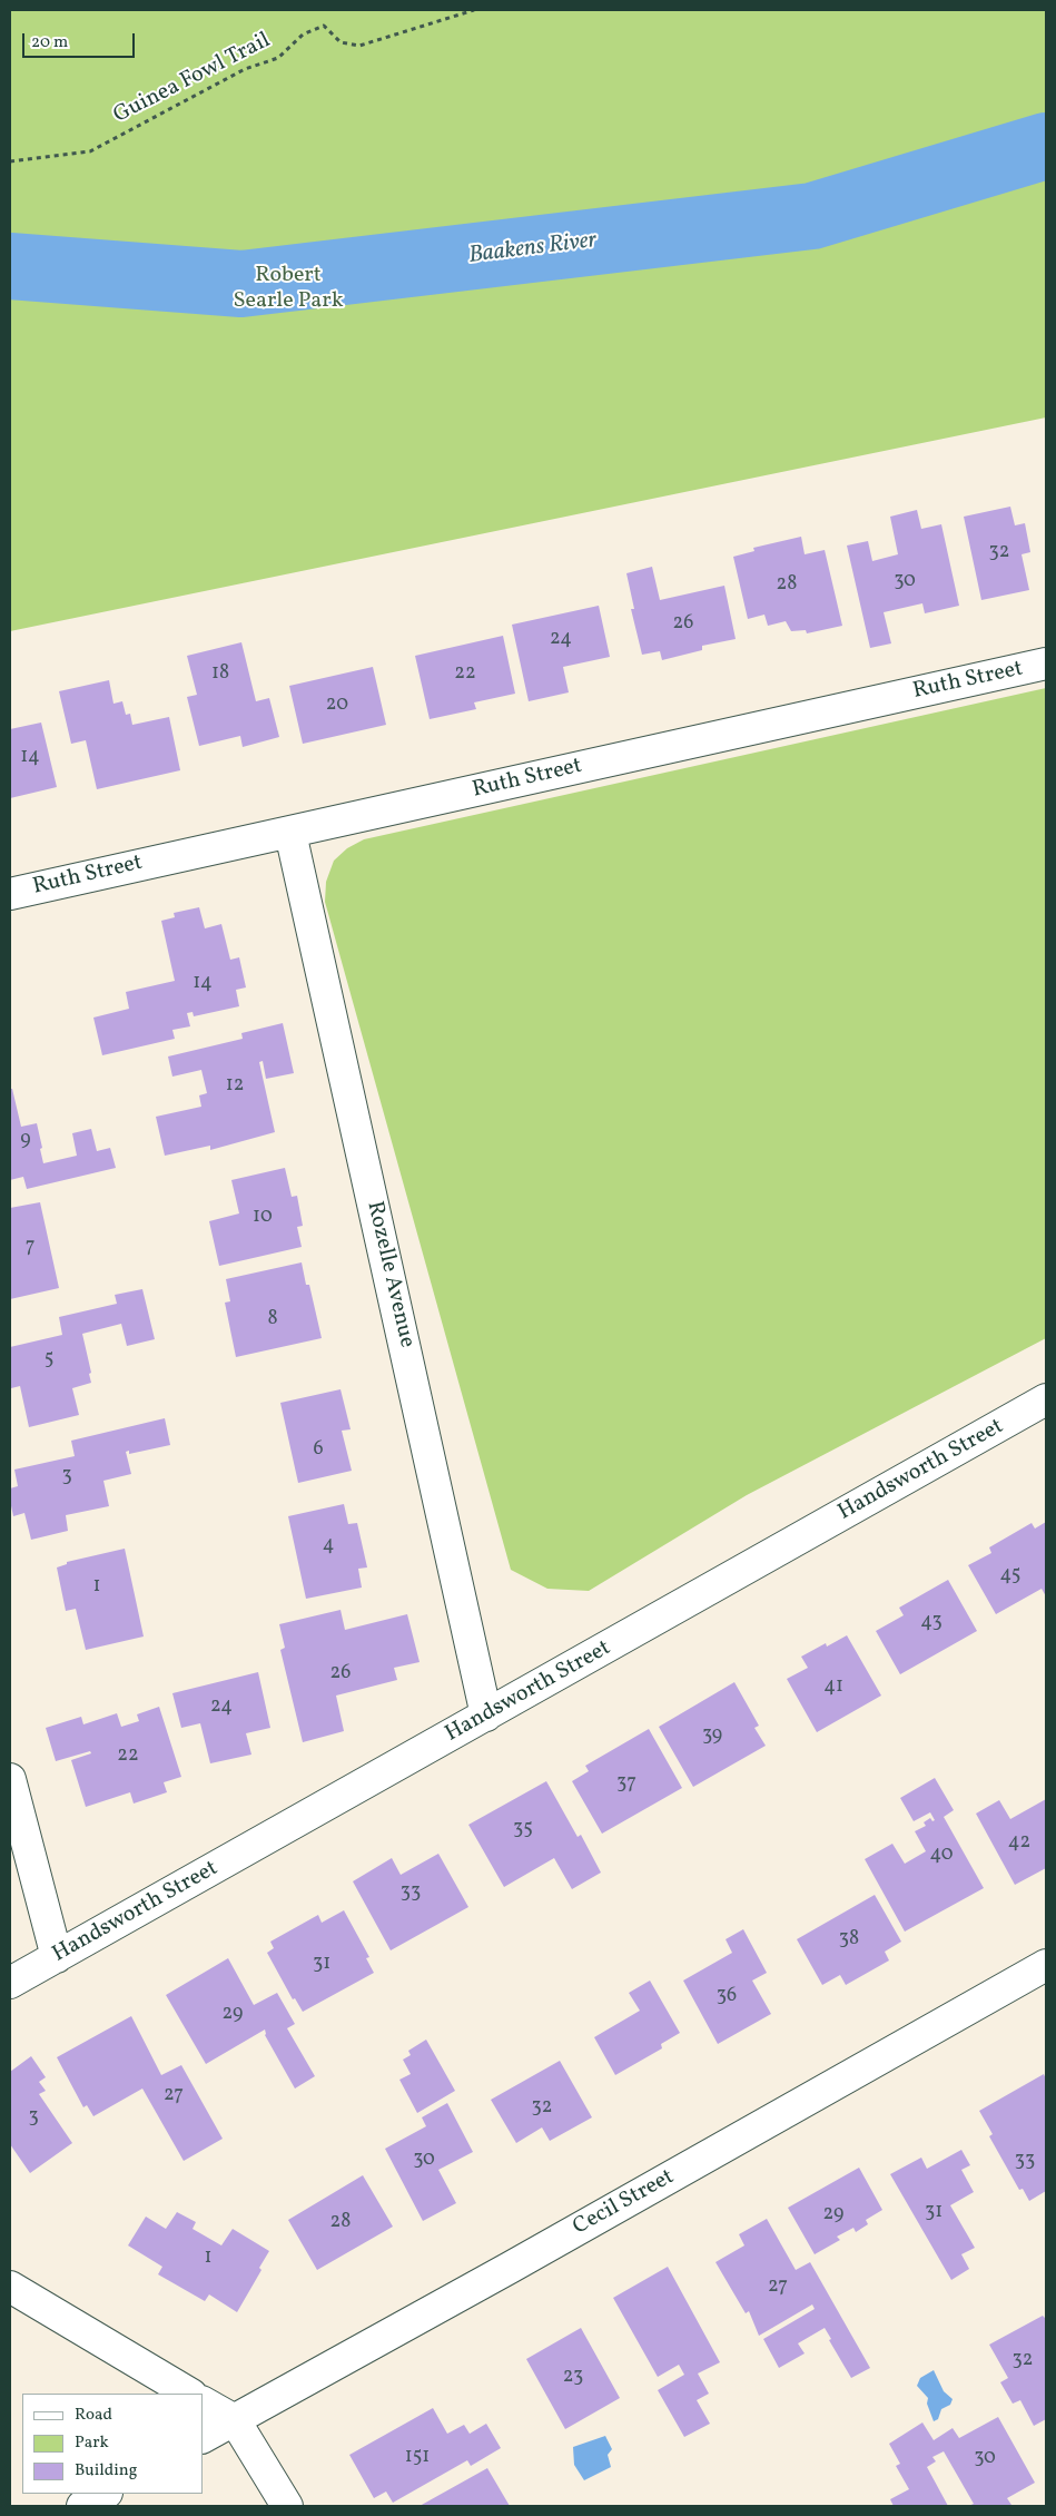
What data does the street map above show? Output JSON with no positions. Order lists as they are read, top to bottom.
{
  "streets": {
    "street": [
      "Ruth Street",
      "Rozelle Avenue",
      "Handsworth Street",
      "Cecil Street"
    ],
    "path": ["Guinea Fowl Trail"]
  },
  "crossings": [
    ["Ruth Street", "Rozelle Avenue"],
    ["Rozelle Avenue", "Handsworth Street"]
  ],
  "water": ["Baakens River"],
  "parks": ["Robert Searle Park"],
  "house_numbers": [
    "32",
    "30",
    "28",
    "26",
    "24",
    "18",
    "22",
    "20",
    "14",
    "14",
    "12",
    "9",
    "10",
    "7",
    "8",
    "5",
    "6",
    "3",
    "4",
    "45",
    "1",
    "43",
    "26",
    "41",
    "24",
    "39",
    "22",
    "37",
    "35",
    "42",
    "40",
    "33",
    "38",
    "31",
    "36",
    "29",
    "27",
    "32",
    "3",
    "30",
    "33",
    "31",
    "29",
    "28",
    "1",
    "27",
    "32",
    "23",
    "151",
    "30"
  ],
  "legend": ["Road", "Park", "Building"],
  "scale_bar": "20 m"
}
